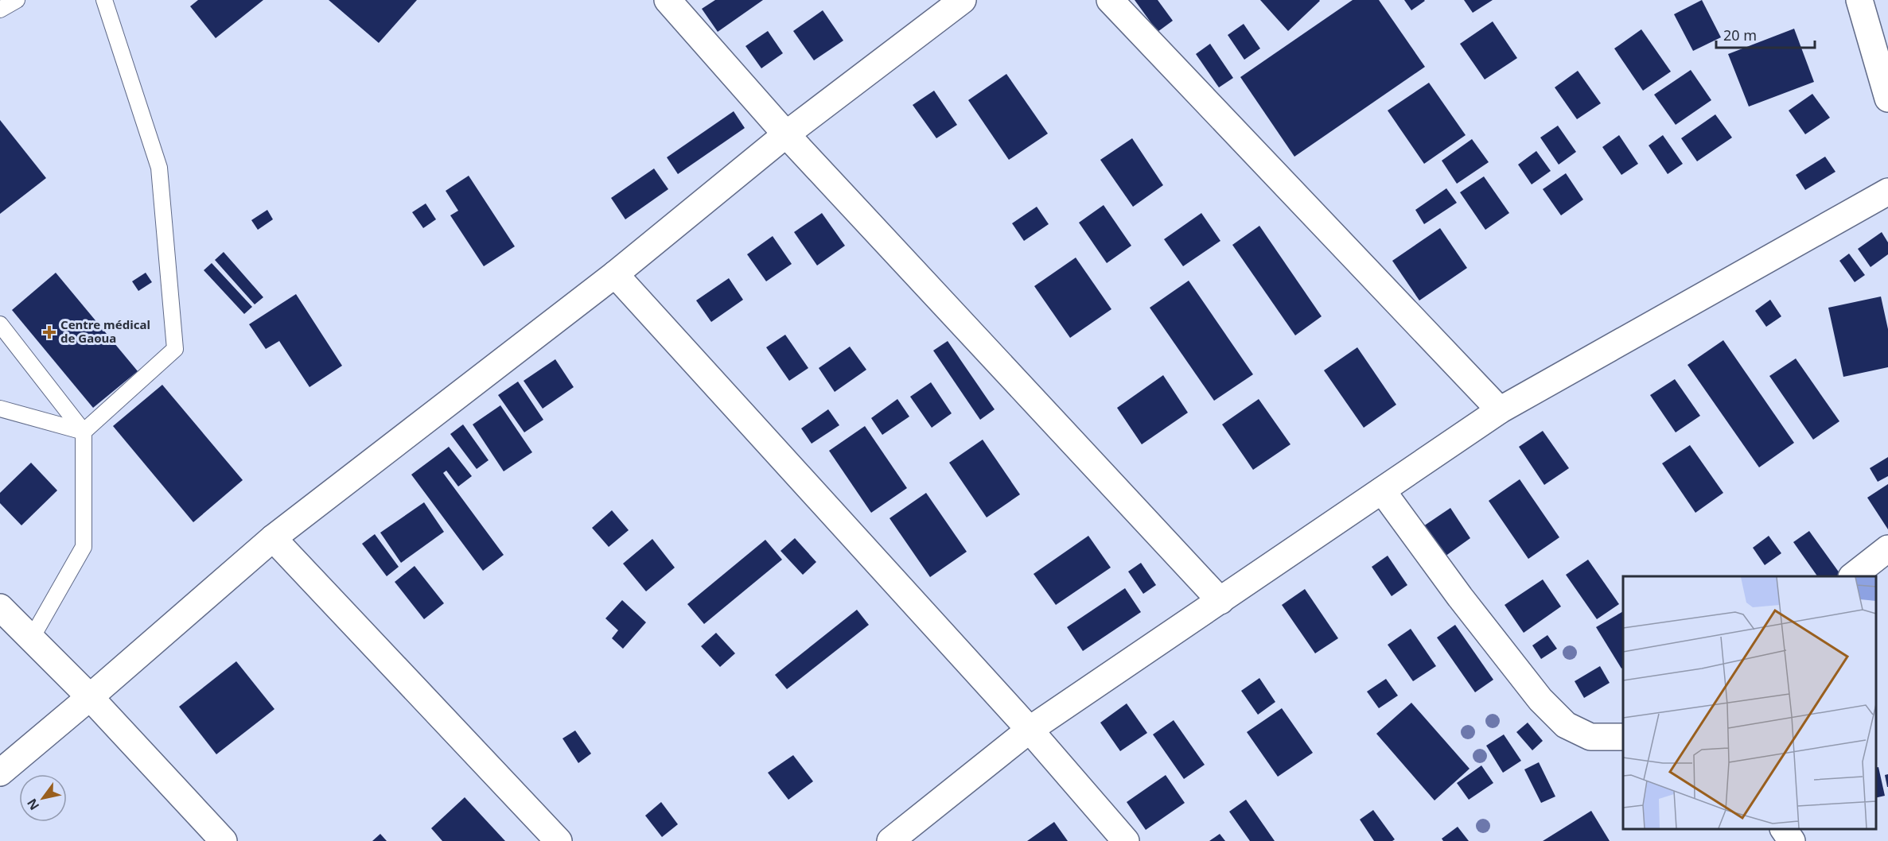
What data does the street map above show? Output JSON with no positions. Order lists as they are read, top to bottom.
{
  "places": {
    "health": ["Centre médical de Gaoua"]
  },
  "scale_bar": "20 m",
  "north": "bottom left"
}
